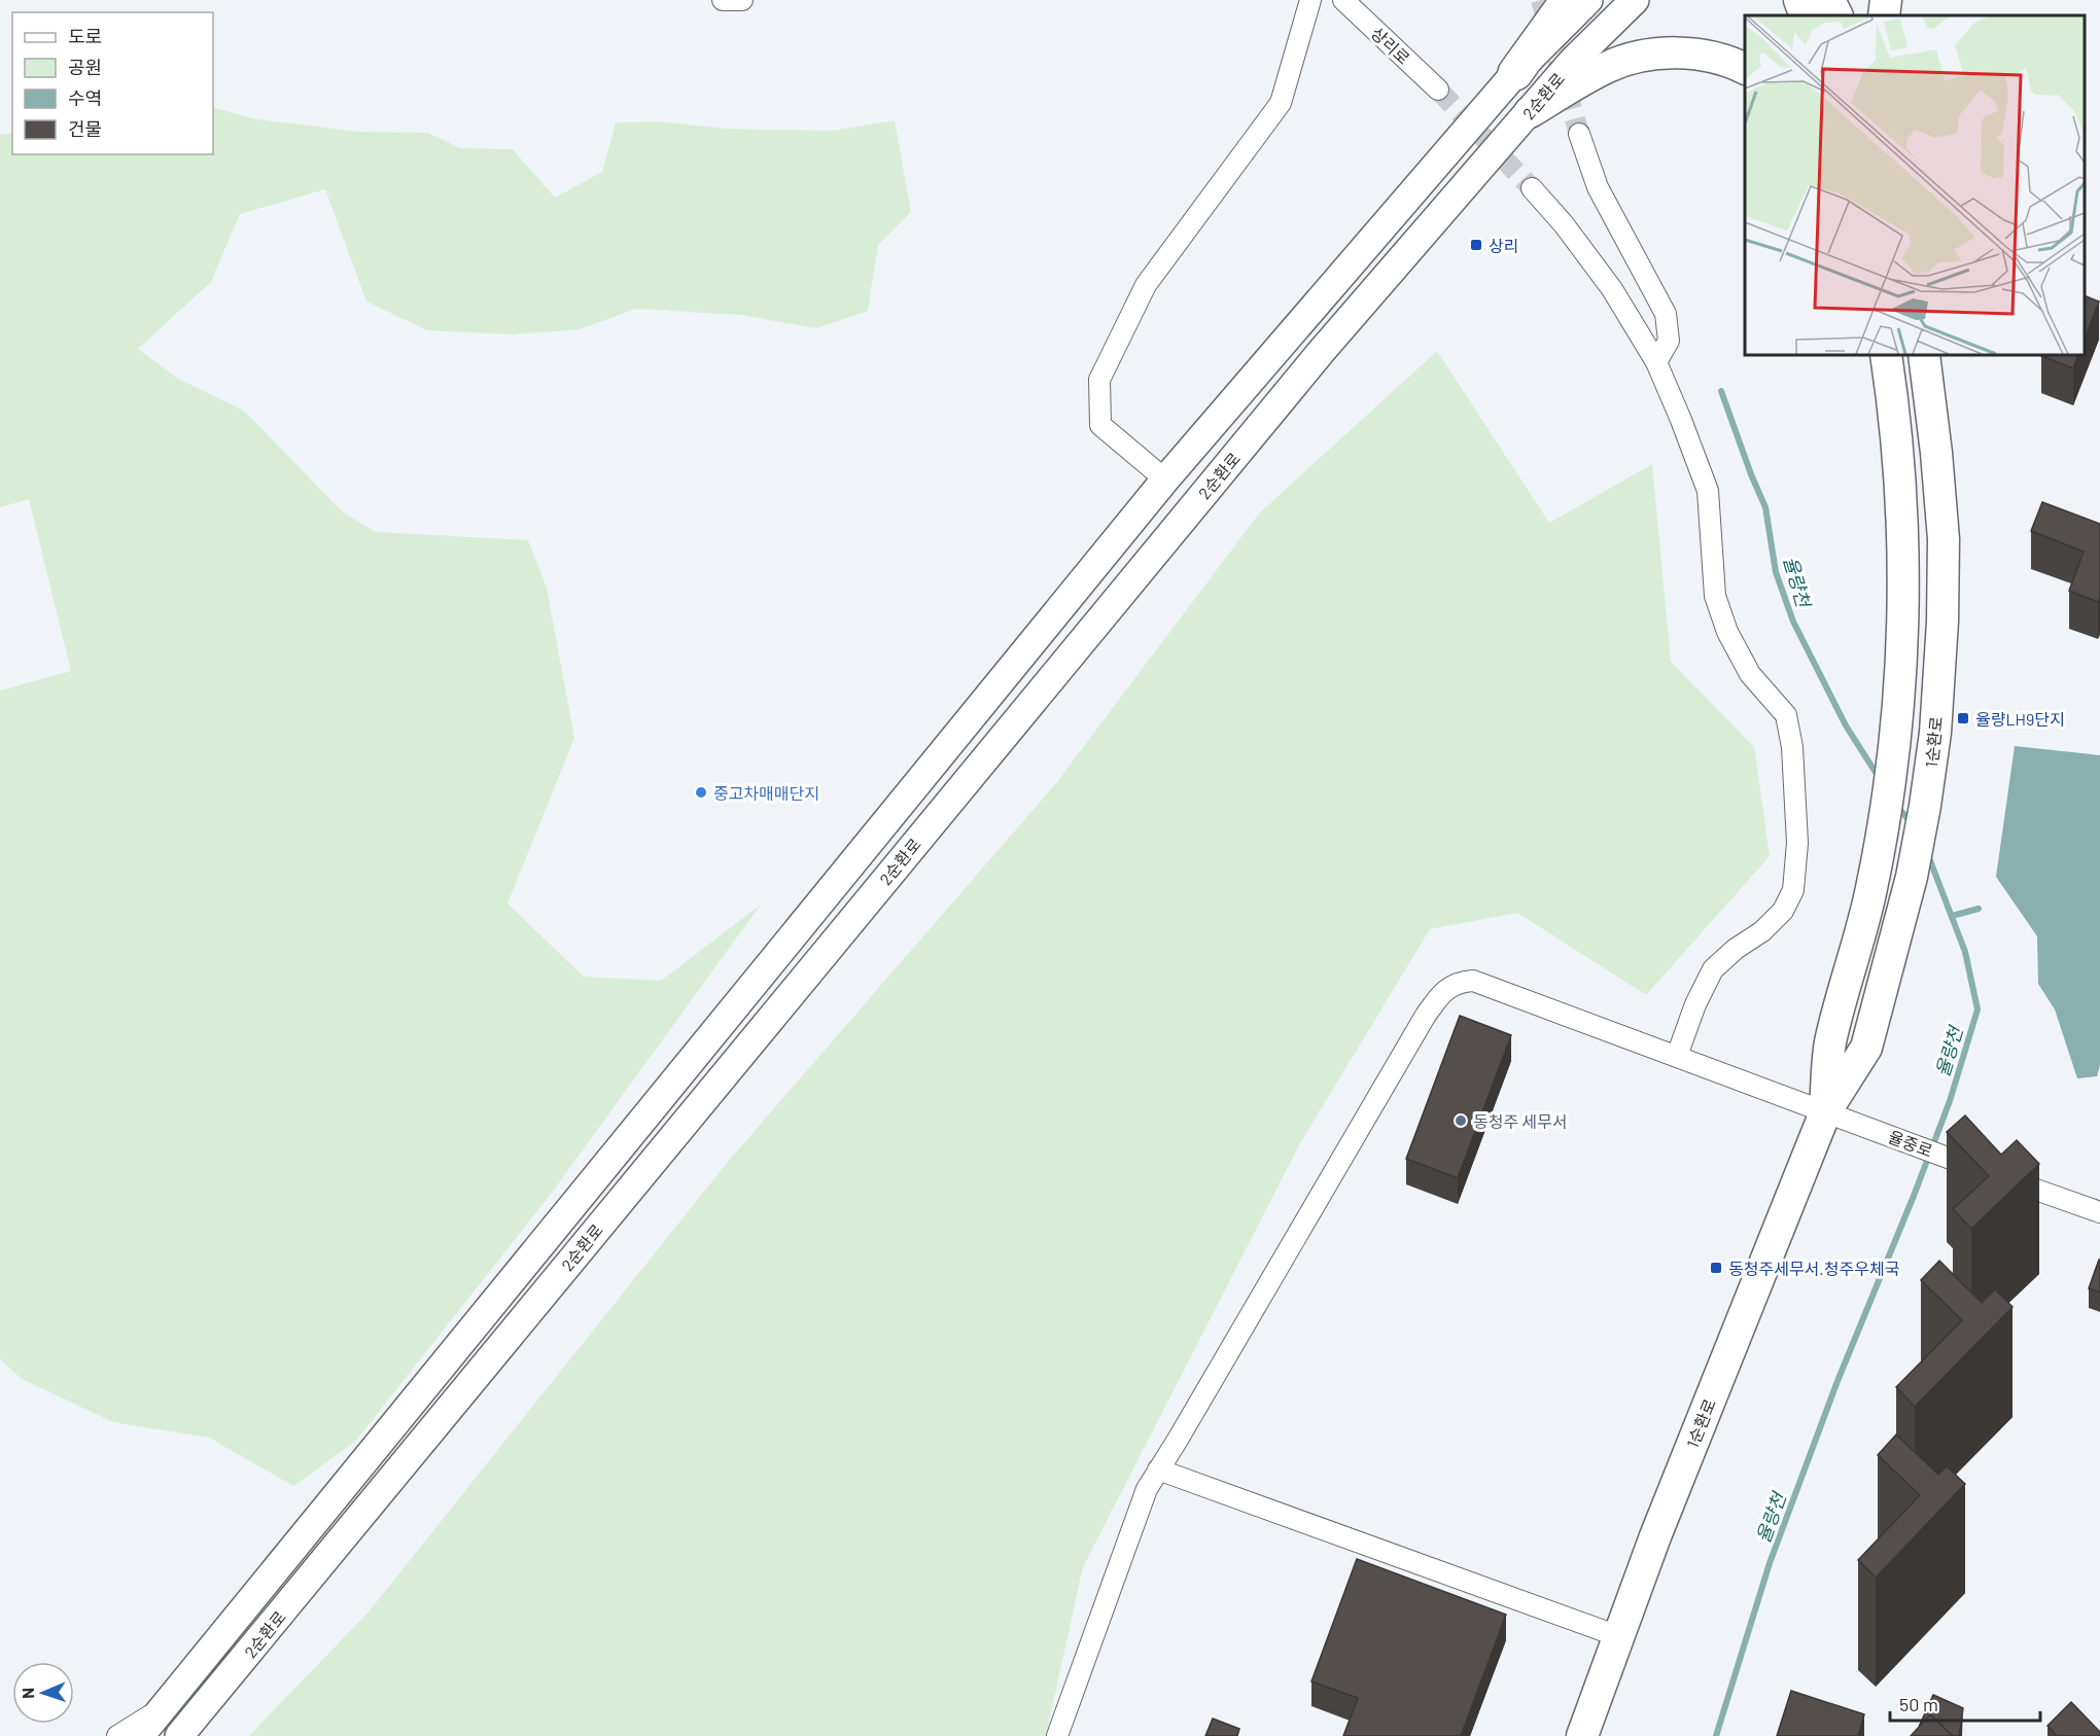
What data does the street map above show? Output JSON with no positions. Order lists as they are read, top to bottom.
{
  "streets": {
    "main road": ["1순환로"],
    "street": ["상리로", "2순환로", "율중로"]
  },
  "crossings": [
    ["1순환로", "율중로"]
  ],
  "water": ["율량천"],
  "places": {
    "transit": ["상리", "율량LH9단지", "동청주세무서.청주우체국"],
    "other": ["중고차매매단지", "동청주 세무서"]
  },
  "legend": [
    "도로",
    "공원",
    "수역",
    "건물"
  ],
  "scale_bar": "50 m",
  "north": "left"
}
